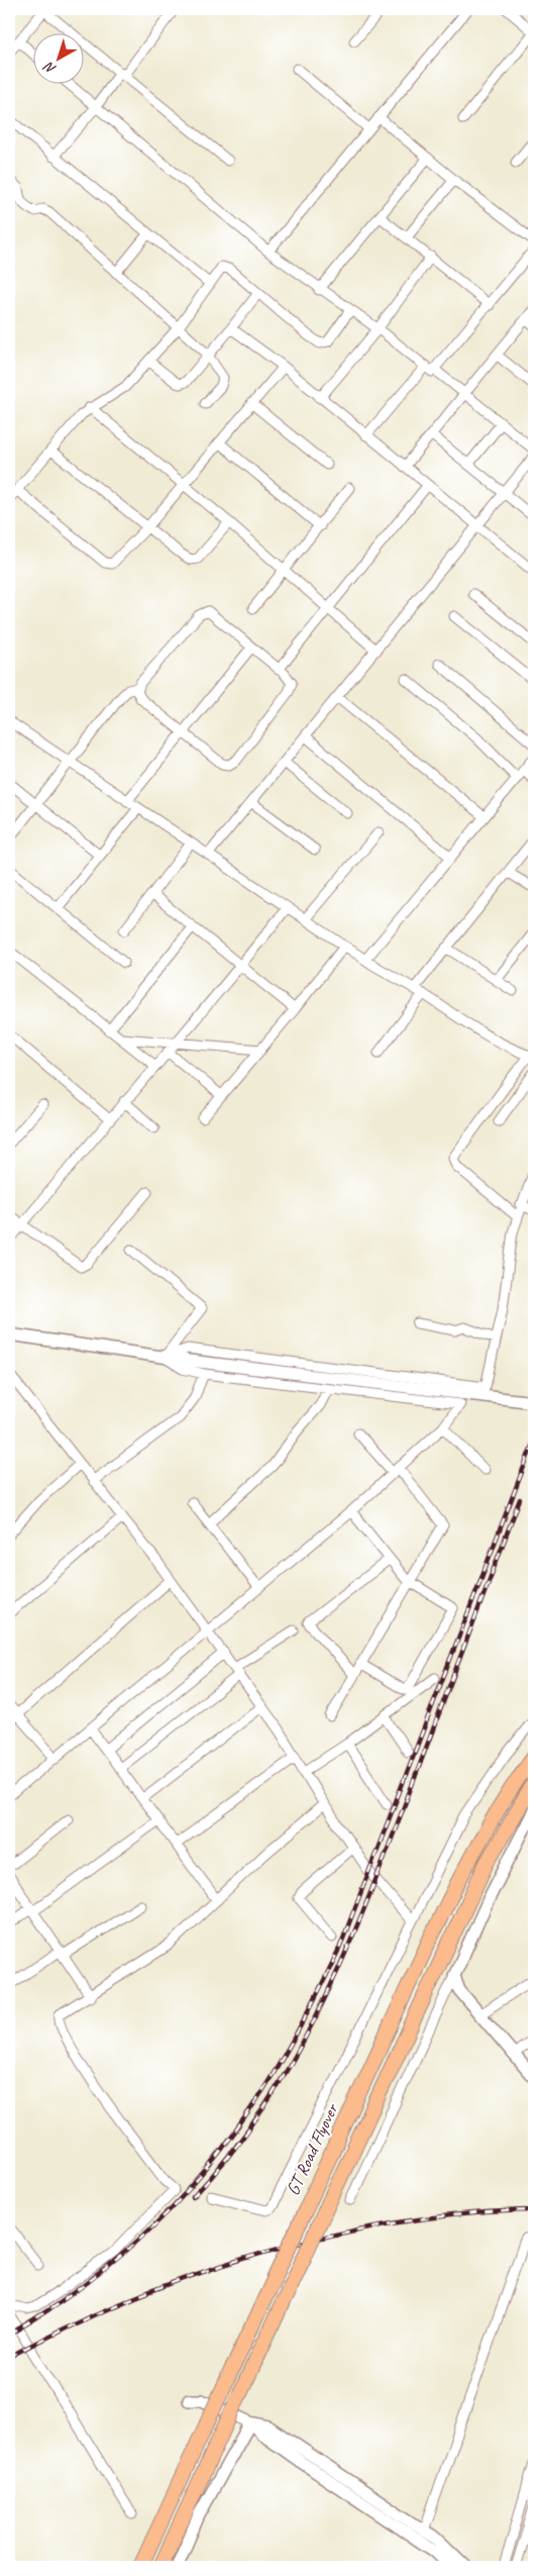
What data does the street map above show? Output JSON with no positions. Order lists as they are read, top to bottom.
{
  "streets": {
    "highway": ["GT Road Flyover"]
  },
  "north": "bottom left"
}
